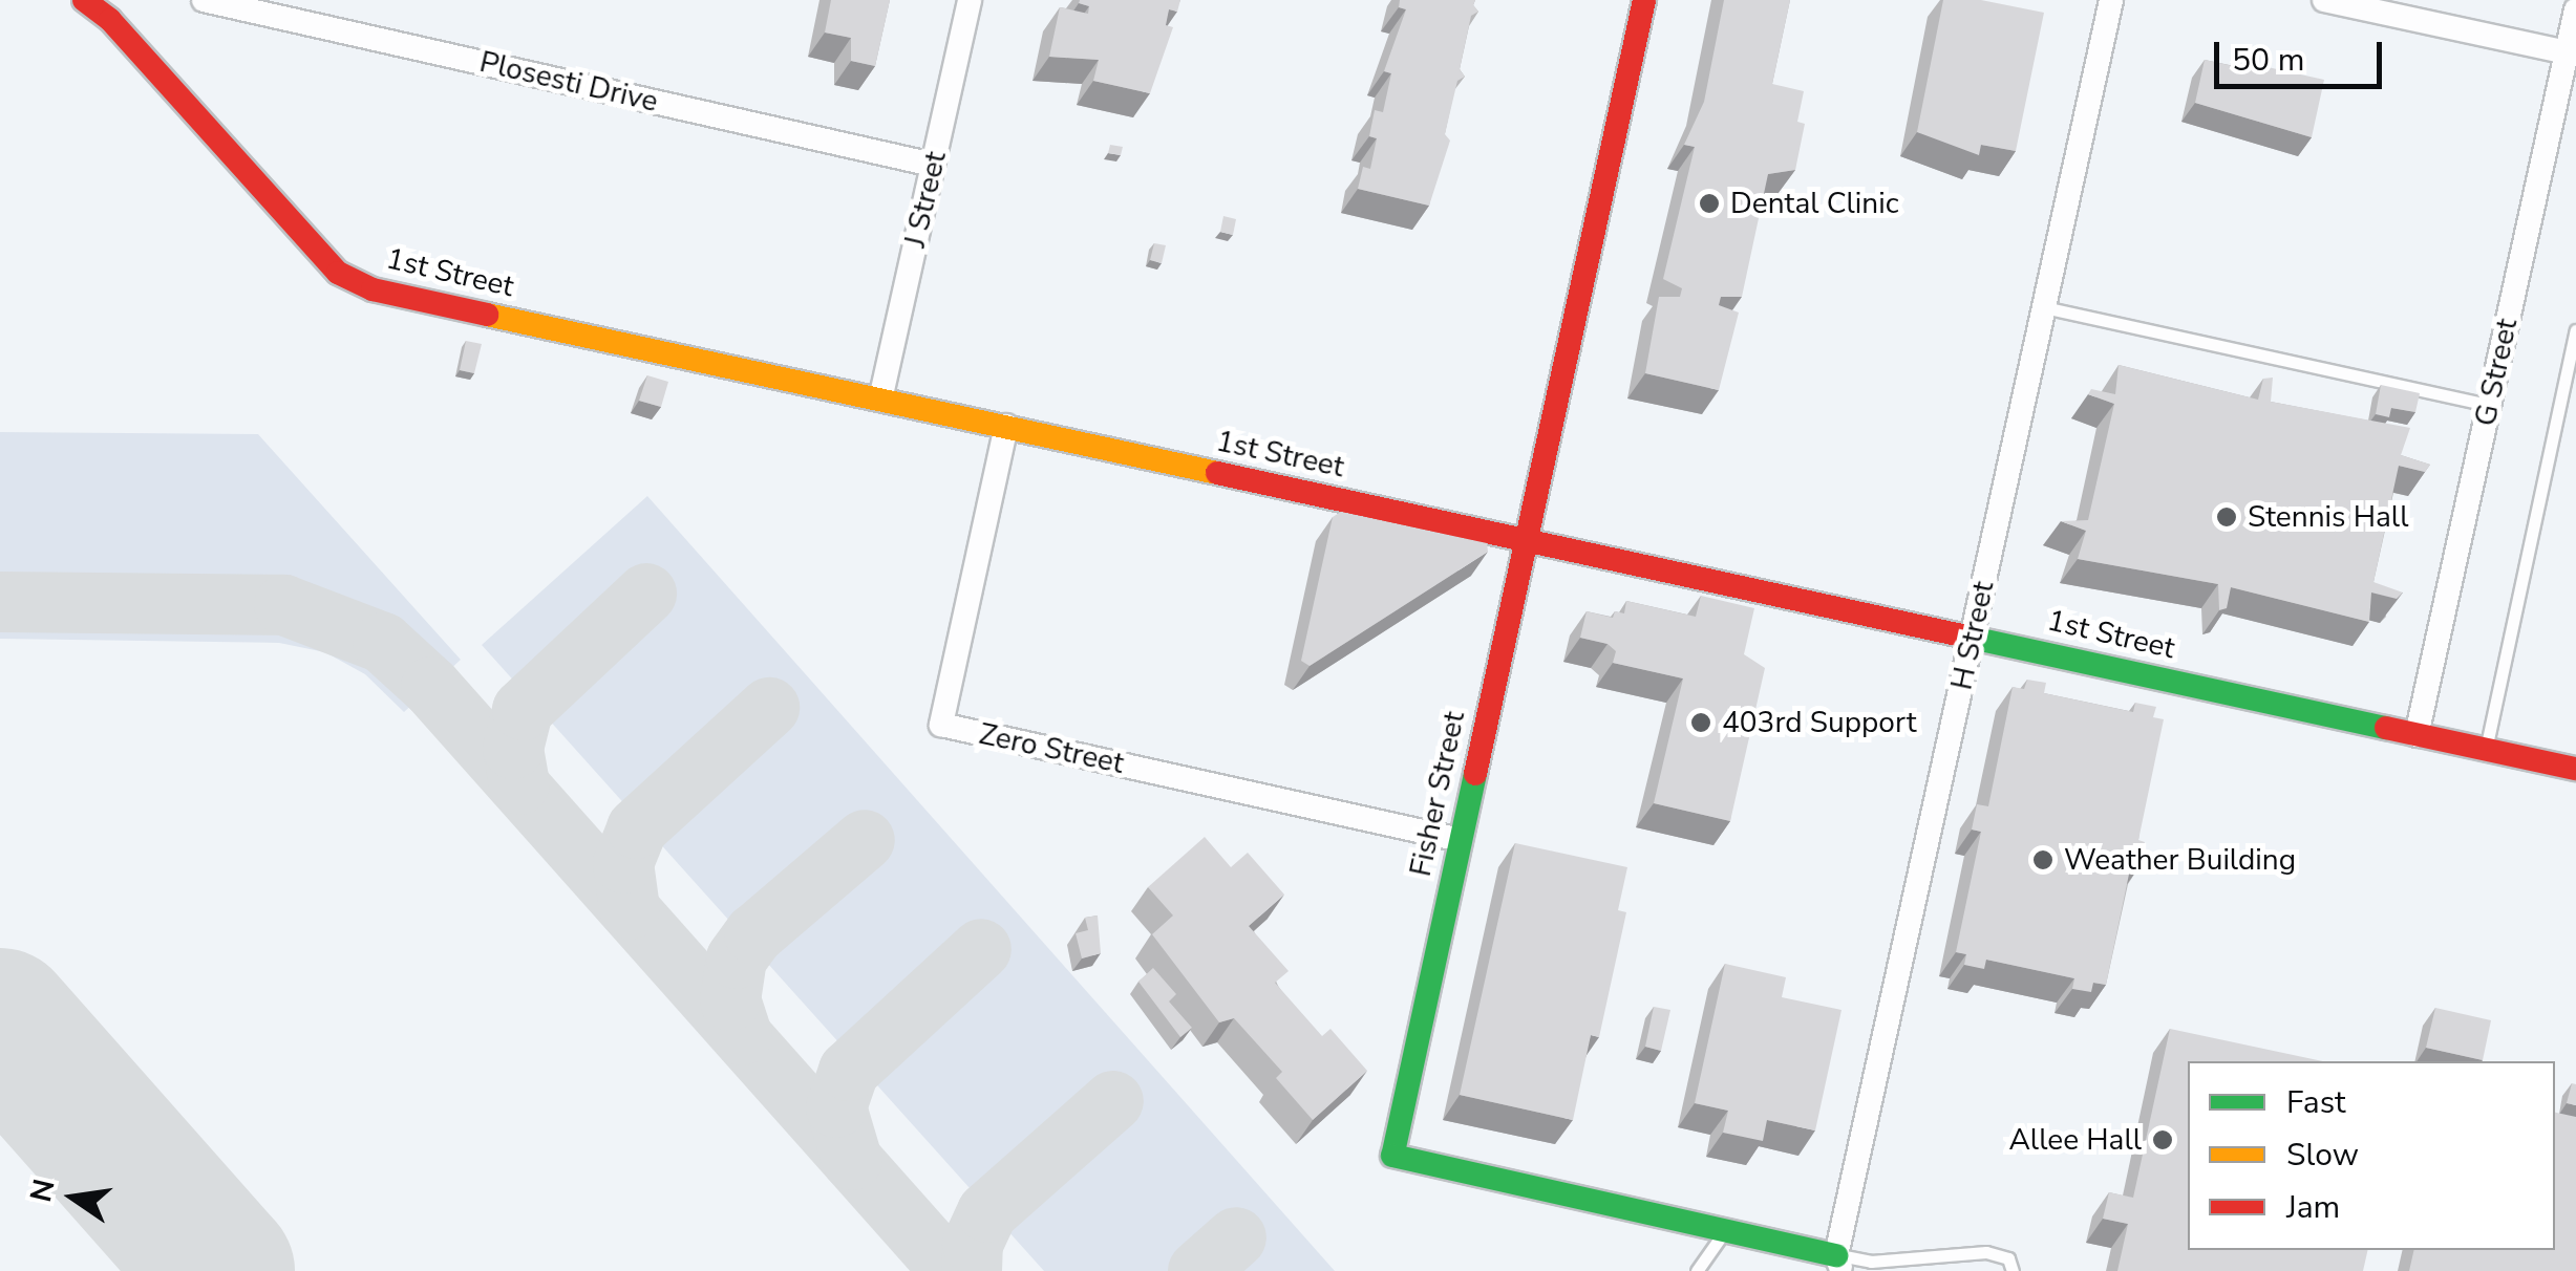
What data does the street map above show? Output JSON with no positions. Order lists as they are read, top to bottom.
{
  "streets": {
    "street": [
      "Plosesti Drive",
      "J Street",
      "1st Street",
      "G Street",
      "H Street",
      "Zero Street",
      "Fisher Street"
    ]
  },
  "crossings": [
    ["Plosesti Drive", "J Street"],
    ["J Street", "1st Street"],
    ["1st Street", "G Street"],
    ["1st Street", "H Street"],
    ["1st Street", "Zero Street"],
    ["1st Street", "Fisher Street"],
    ["H Street", "Fisher Street"],
    ["Zero Street", "Fisher Street"]
  ],
  "places": [
    "Dental Clinic",
    "Stennis Hall",
    "403rd Support",
    "Weather Building",
    "Allee Hall"
  ],
  "legend": ["Fast", "Slow", "Jam"],
  "scale_bar": "50 m",
  "north": "left"
}
